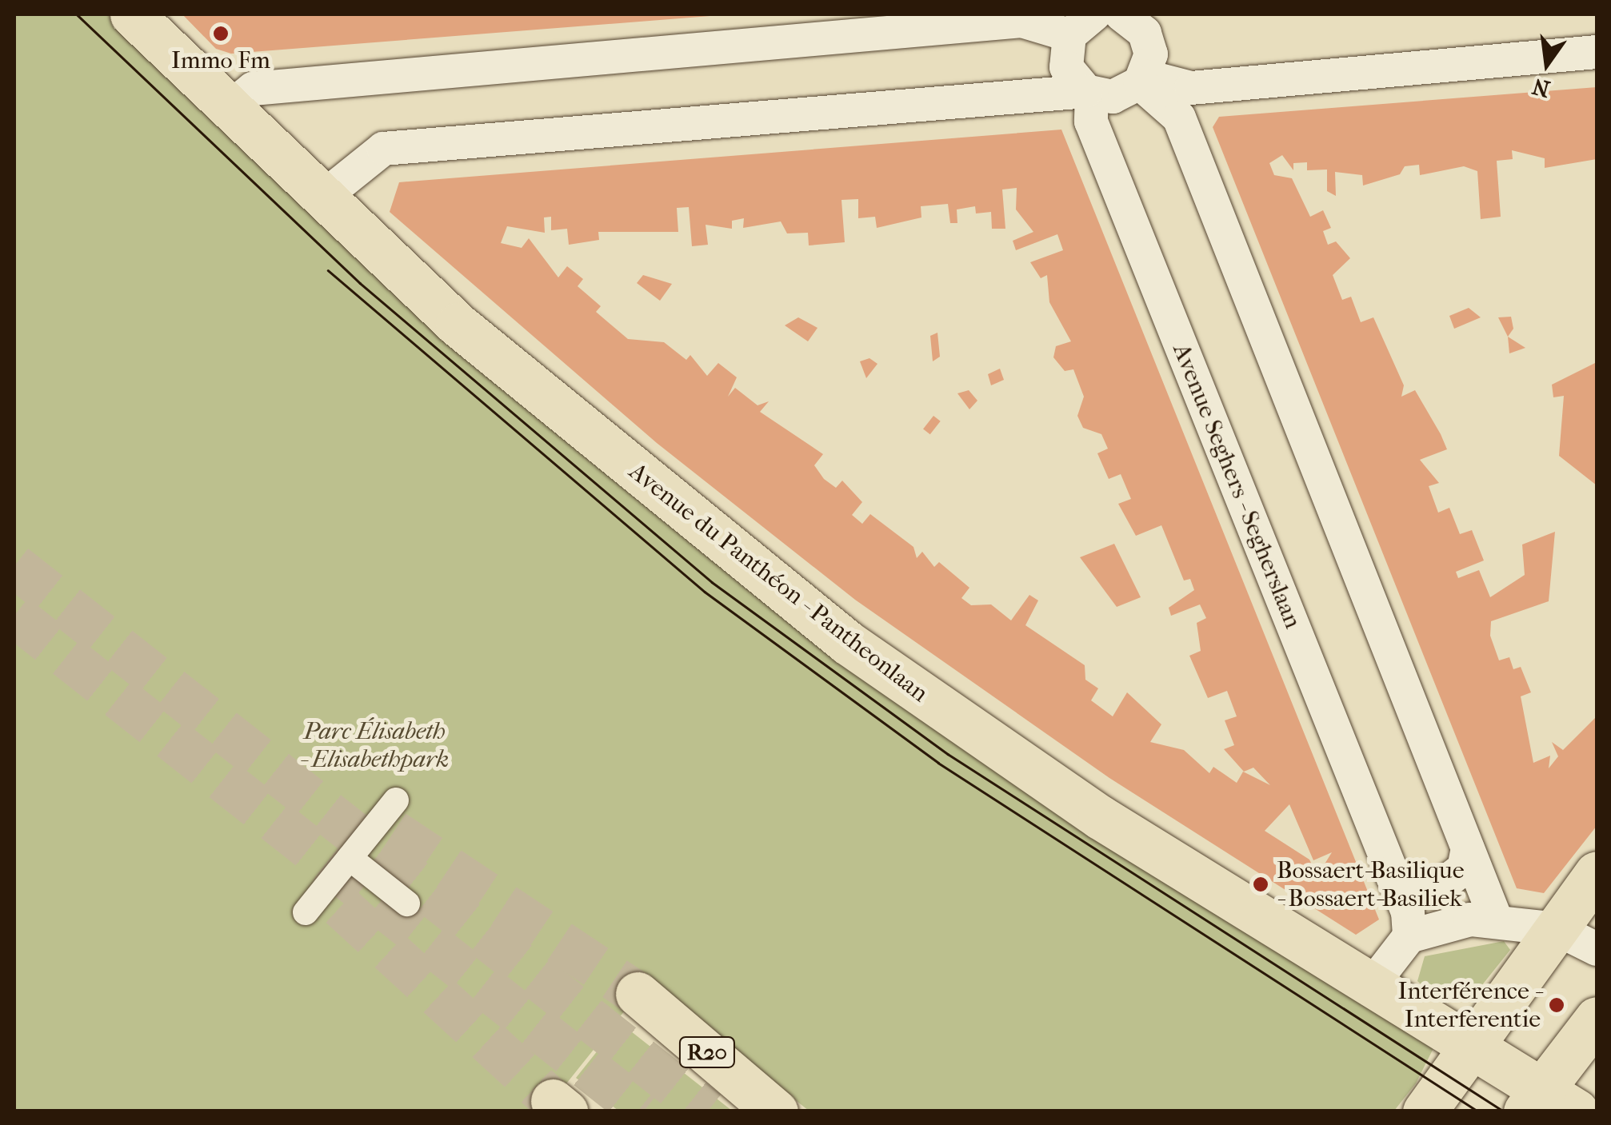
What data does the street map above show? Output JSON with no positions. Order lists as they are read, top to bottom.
{
  "streets": {
    "main road": ["Avenue du Panthéon - Pantheonlaan", "R20"],
    "street": ["Avenue Seghers - Segherslaan"]
  },
  "parks": ["Parc Élisabeth - Elisabethpark"],
  "places": ["Immo Fm", "Bossaert-Basilique - Bossaert-Basiliek", "Interférence - Interferentie"],
  "north": "bottom"
}
